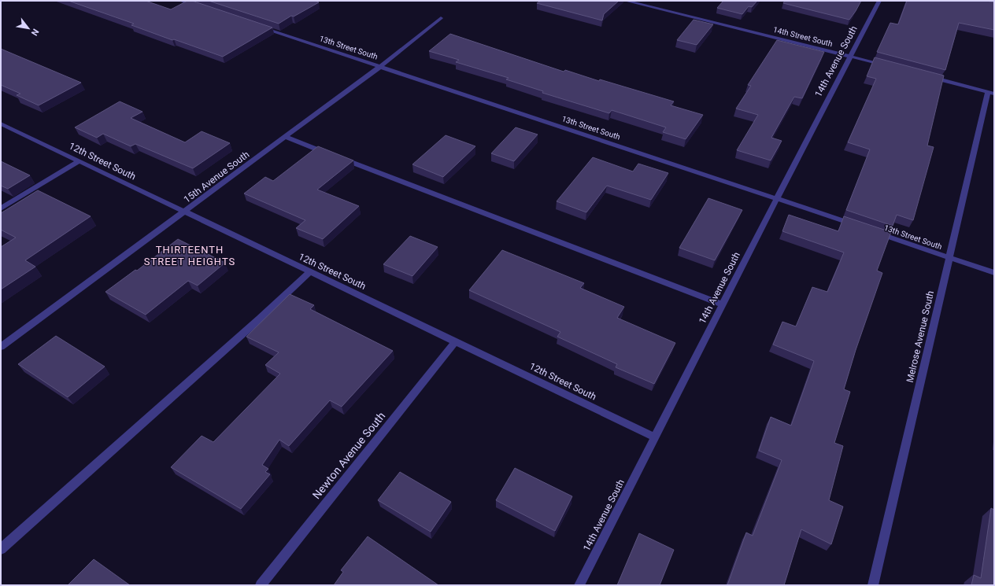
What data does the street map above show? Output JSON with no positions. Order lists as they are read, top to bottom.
{
  "streets": {
    "street": [
      "14th Street South",
      "13th Street South",
      "14th Avenue South",
      "12th Street South",
      "15th Avenue South",
      "Melrose Avenue South",
      "Newton Avenue South"
    ]
  },
  "crossings": [
    ["14th Street South", "14th Avenue South"],
    ["13th Street South", "14th Avenue South"],
    ["13th Street South", "15th Avenue South"],
    ["13th Street South", "Melrose Avenue South"],
    ["14th Avenue South", "12th Street South"],
    ["12th Street South", "15th Avenue South"],
    ["12th Street South", "Newton Avenue South"]
  ],
  "districts": ["THIRTEENTH STREET HEIGHTS"],
  "north": "bottom right"
}
